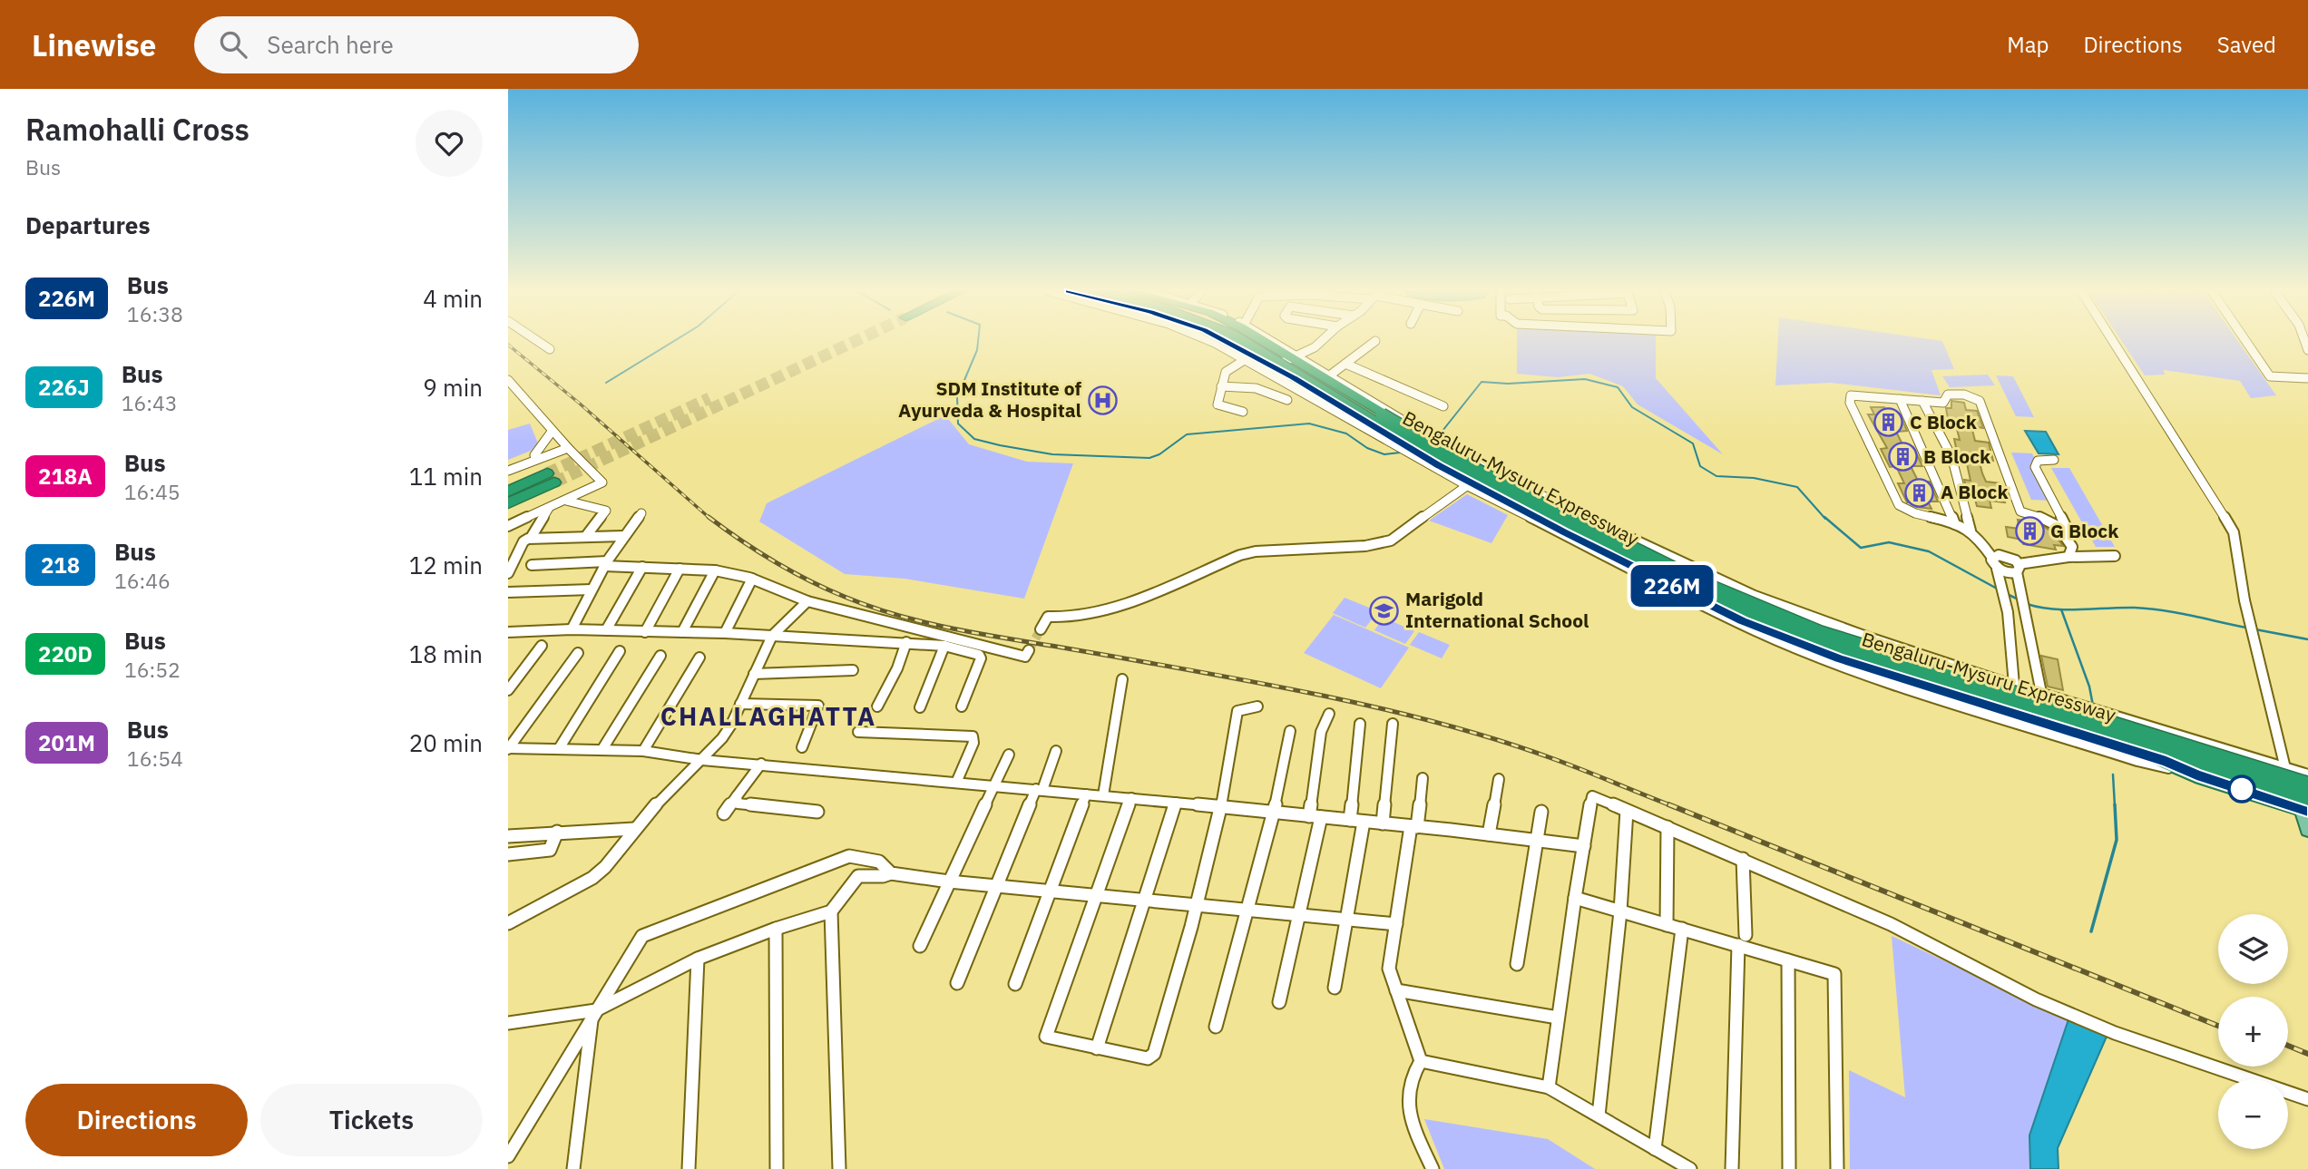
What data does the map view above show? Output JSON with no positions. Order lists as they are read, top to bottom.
{
  "streets": {
    "highway": ["Bengaluru-Mysuru Expressway"]
  },
  "districts": ["CHALLAGHATTA"],
  "places": {
    "hospital": ["SDM Institute of Ayurveda & Hospital"],
    "building": [
      "C Block",
      "B Block",
      "A Block",
      "G Block"
    ],
    "school or university": ["Marigold International School"]
  },
  "lines": ["bus line 226M"],
  "page": {
    "header": "Linewise",
    "search": "Search here",
    "nav": ["Map", "Directions", "Saved"],
    "heading": [
      ["Ramohalli Cross", "Bus"],
      "Departures"
    ],
    "on_map": "226M",
    "list": [
      {
        "mark": "226M",
        "name": "Bus",
        "note": "16:38",
        "value": "4 min"
      },
      {
        "mark": "226J",
        "name": "Bus",
        "note": "16:43",
        "value": "9 min"
      },
      {
        "mark": "218A",
        "name": "Bus",
        "note": "16:45",
        "value": "11 min"
      },
      {
        "mark": "218",
        "name": "Bus",
        "note": "16:46",
        "value": "12 min"
      },
      {
        "mark": "220D",
        "name": "Bus",
        "note": "16:52",
        "value": "18 min"
      },
      {
        "mark": "201M",
        "name": "Bus",
        "note": "16:54",
        "value": "20 min"
      }
    ],
    "map_buttons": ["+", "−"],
    "buttons": ["Directions", "Tickets"]
  }
}
